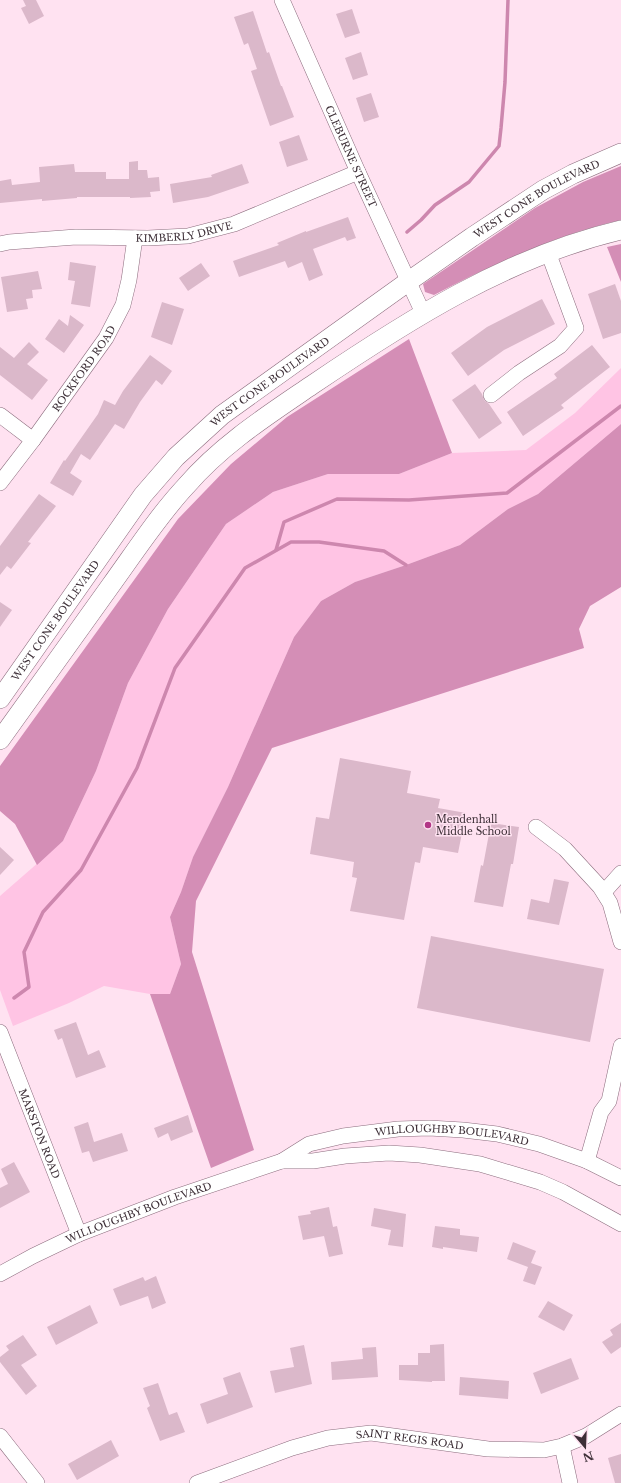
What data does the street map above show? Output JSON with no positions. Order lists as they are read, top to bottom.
{
  "streets": {
    "main road": ["WEST CONE BOULEVARD"],
    "street": [
      "CLEBURNE STREET",
      "KIMBERLY DRIVE",
      "ROCKFORD ROAD",
      "MARSTON ROAD",
      "WILLOUGHBY BOULEVARD",
      "SAINT REGIS ROAD"
    ]
  },
  "crossings": [
    ["CLEBURNE STREET", "WEST CONE BOULEVARD"],
    ["CLEBURNE STREET", "KIMBERLY DRIVE"],
    ["KIMBERLY DRIVE", "ROCKFORD ROAD"],
    ["MARSTON ROAD", "WILLOUGHBY BOULEVARD"]
  ],
  "places": ["Mendenhall Middle School"],
  "north": "bottom"
}
